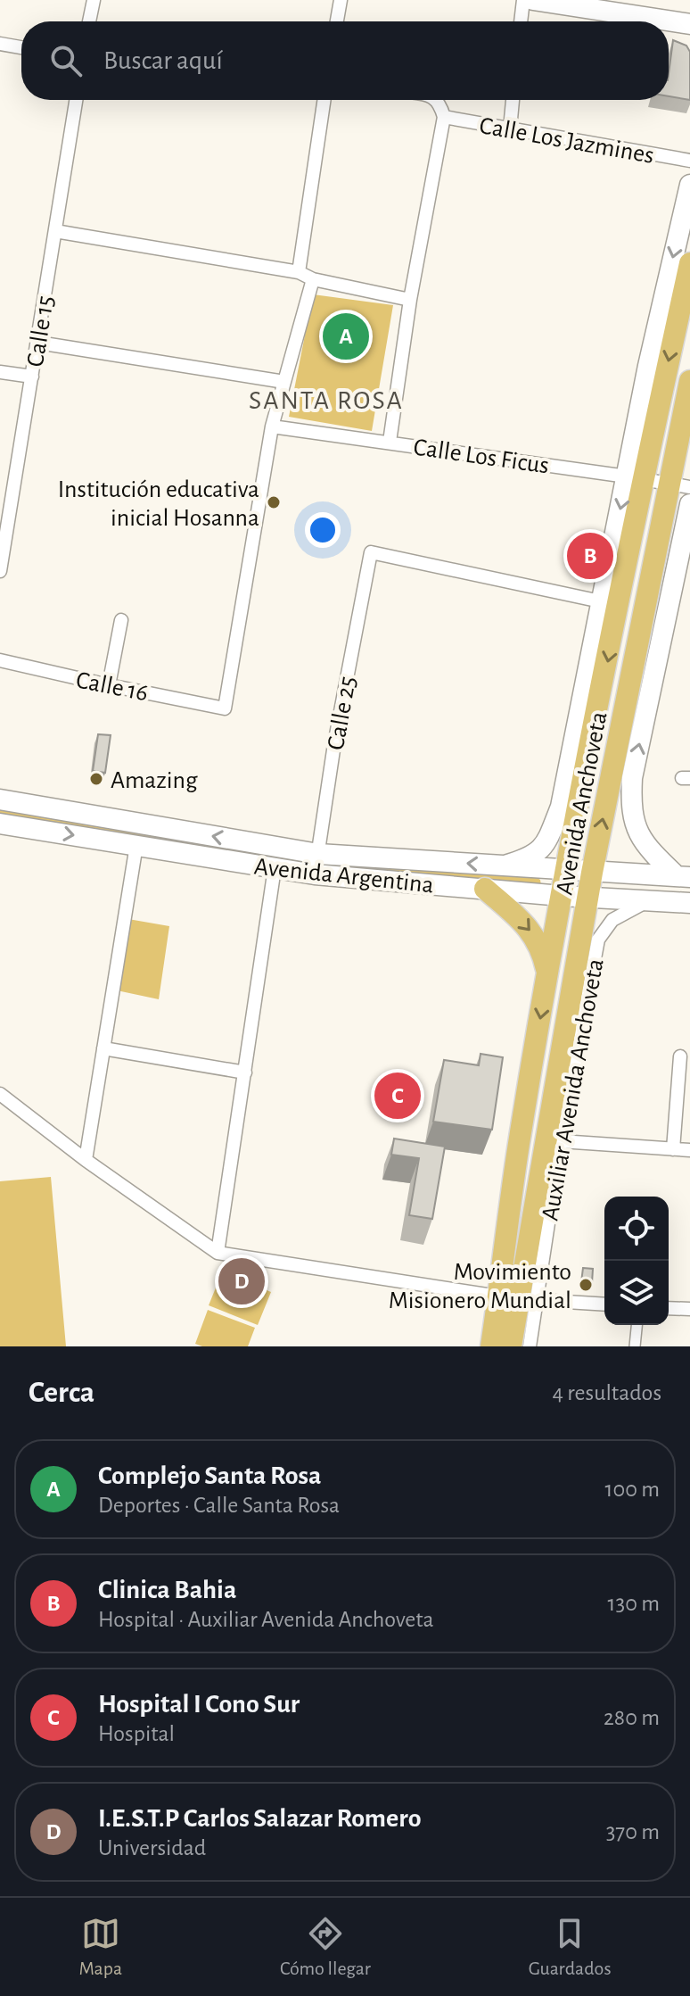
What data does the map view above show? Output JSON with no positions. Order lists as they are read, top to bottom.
{
  "streets": {
    "main road": ["Avenida Anchoveta", "Avenida Argentina"],
    "street": [
      "Calle Los Jazmines",
      "Calle 15",
      "Calle Los Ficus",
      "Calle 16",
      "Calle 25",
      "Auxiliar Avenida Anchoveta"
    ]
  },
  "crossings": [
    ["Calle Los Ficus", "Calle 16"],
    ["Calle Los Ficus", "Avenida Anchoveta"],
    ["Calle 25", "Avenida Anchoveta"],
    ["Calle 25", "Avenida Argentina"],
    ["Avenida Anchoveta", "Avenida Argentina"],
    ["Avenida Argentina", "Auxiliar Avenida Anchoveta"]
  ],
  "districts": ["SANTA ROSA"],
  "places": ["Institución educativa inicial Hosanna", "Amazing", "Movimiento Misionero Mundial"],
  "page": {
    "search": "Buscar aquí",
    "pins": [
      "A",
      "B",
      "C",
      "D"
    ],
    "heading": ["Cerca", "4 resultados"],
    "list": [
      {
        "mark": "A",
        "name": "Complejo Santa Rosa",
        "note": "Deportes · Calle Santa Rosa",
        "value": "100 m"
      },
      {
        "mark": "B",
        "name": "Clinica Bahia",
        "note": "Hospital · Auxiliar Avenida Anchoveta",
        "value": "130 m"
      },
      {
        "mark": "C",
        "name": "Hospital I Cono Sur",
        "note": "Hospital",
        "value": "280 m"
      },
      {
        "mark": "D",
        "name": "I.E.S.T.P Carlos Salazar Romero",
        "note": "Universidad",
        "value": "370 m"
      }
    ],
    "nav": ["Mapa", "Cómo llegar", "Guardados"]
  }
}
